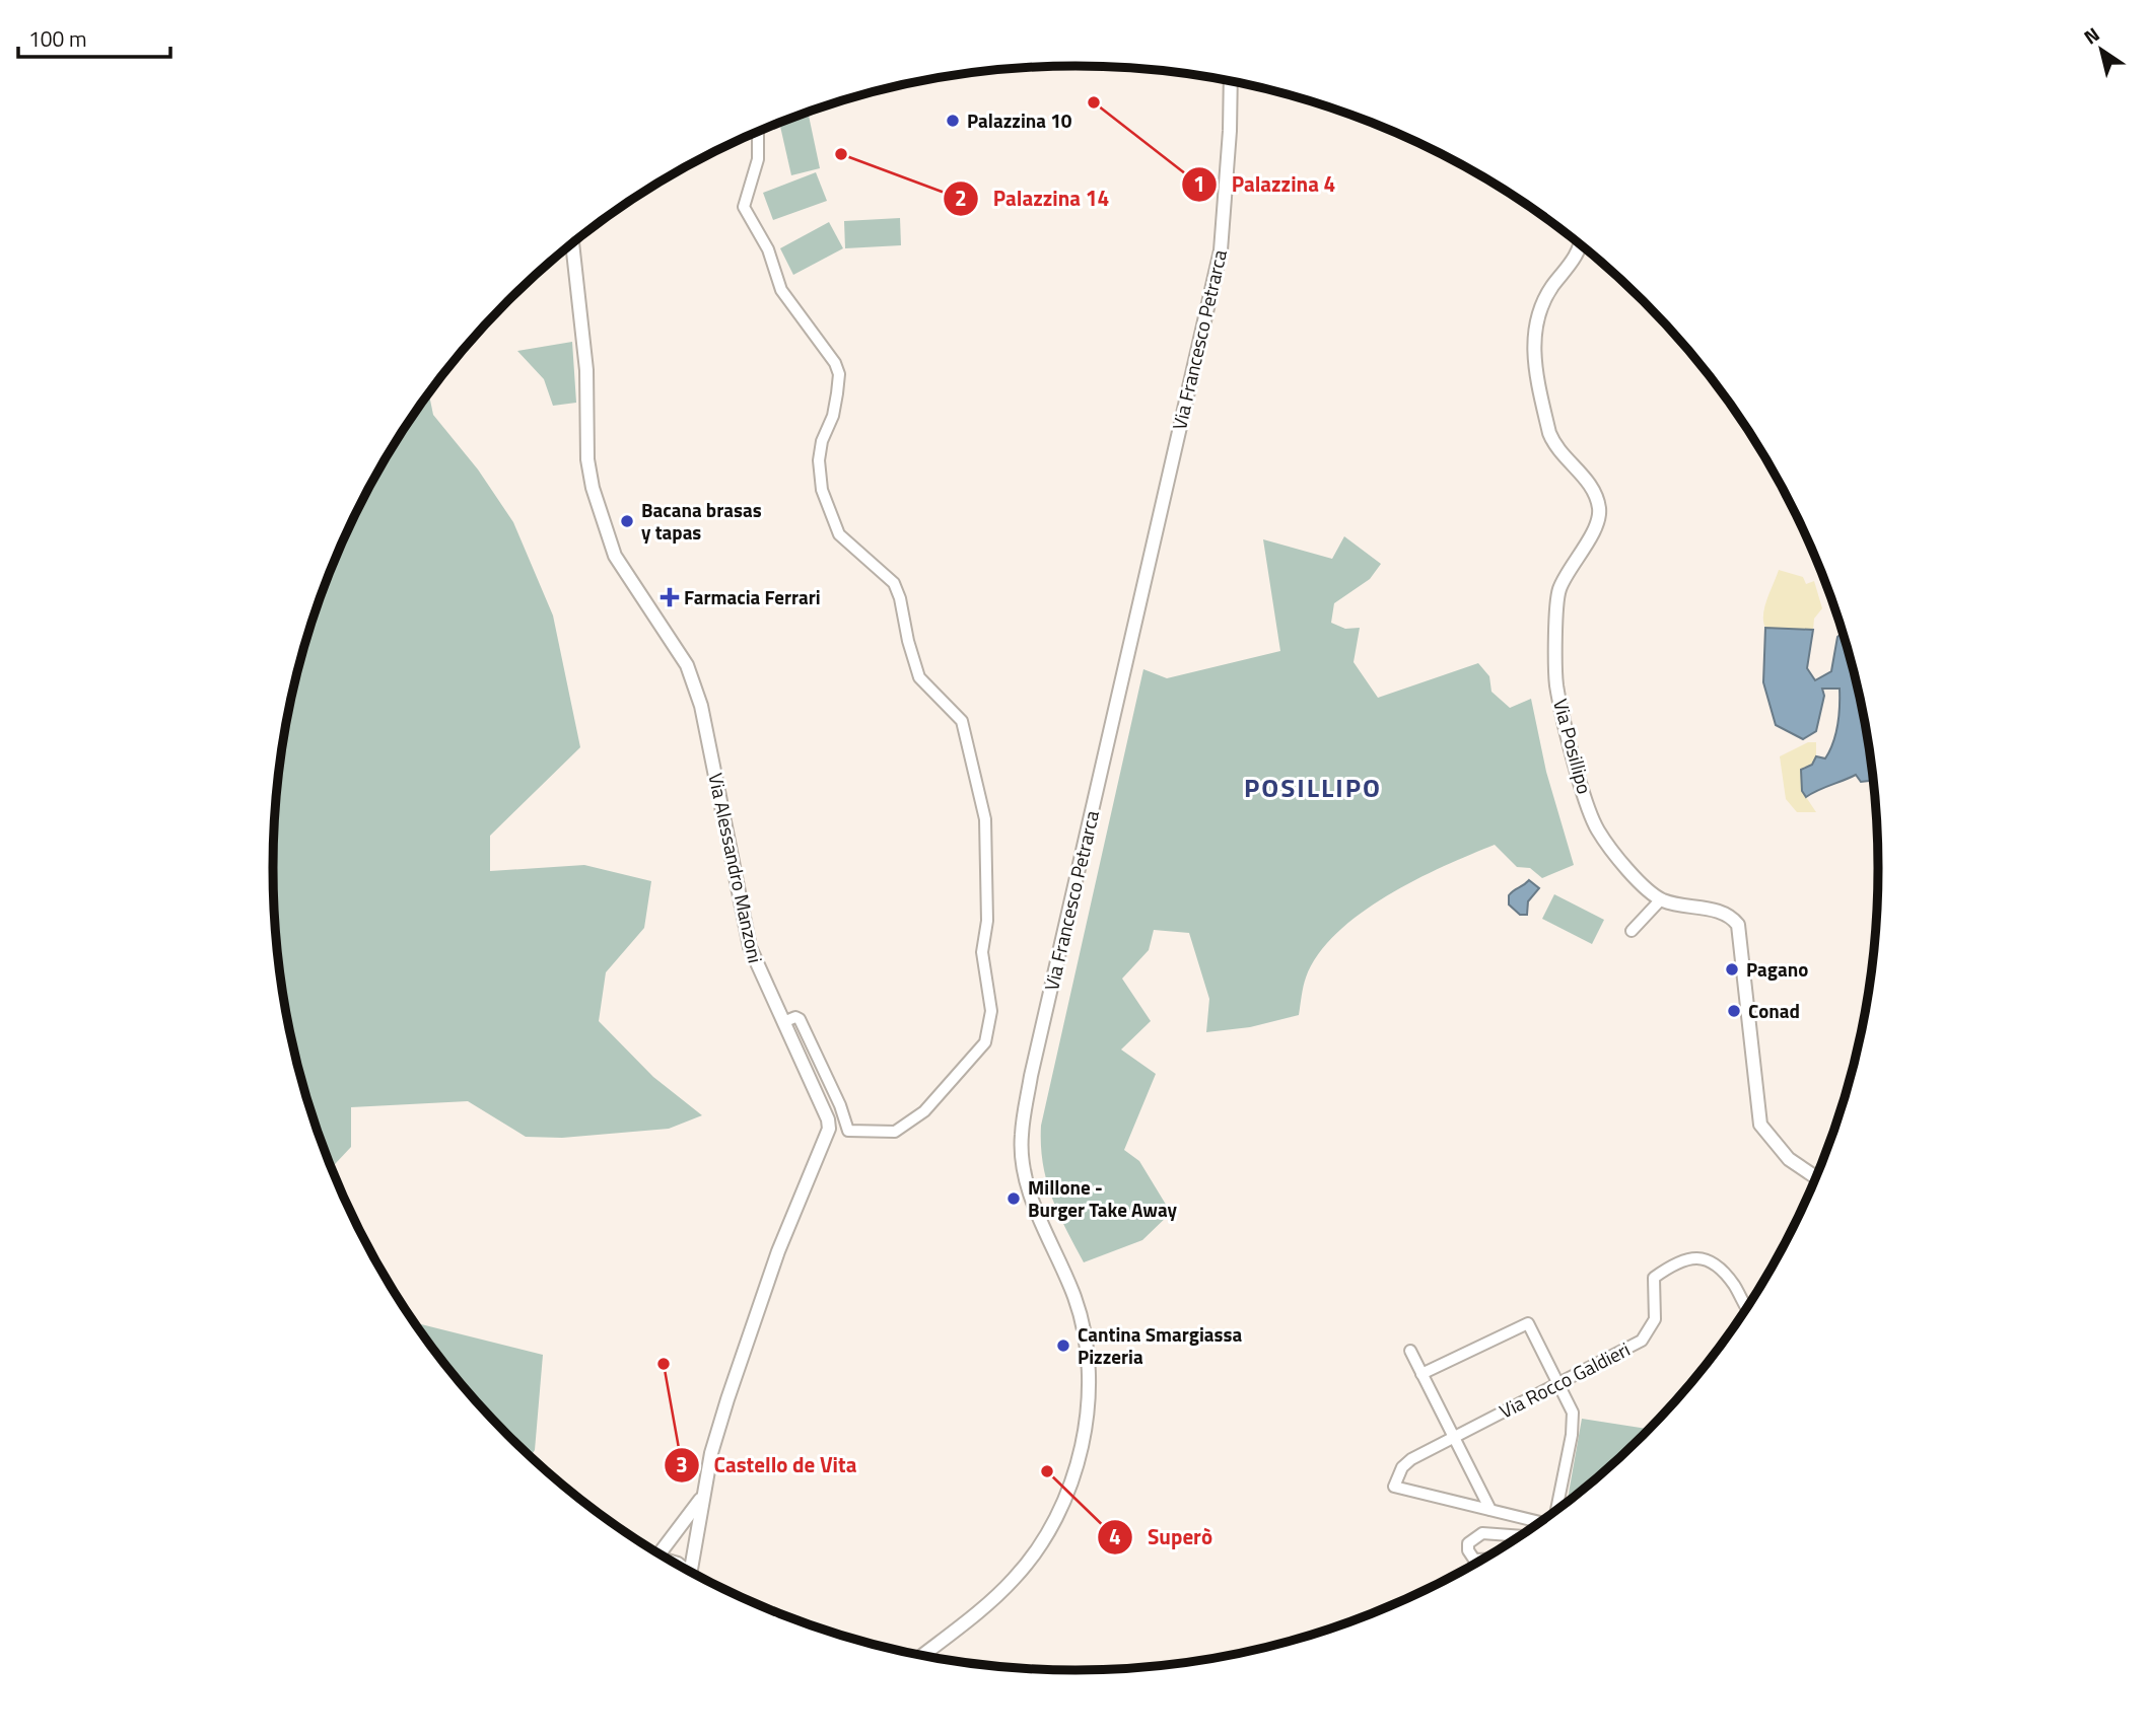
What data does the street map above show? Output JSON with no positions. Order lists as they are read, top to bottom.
{
  "streets": {
    "street": [
      "Via Francesco Petrarca",
      "Via Posillipo",
      "Via Alessandro Manzoni",
      "Via Rocco Galdieri"
    ]
  },
  "districts": ["POSILLIPO"],
  "places": {
    "other": [
      "Palazzina 4",
      "Palazzina 10",
      "Palazzina 14",
      "Bacana brasas y tapas",
      "Pagano",
      "Conad",
      "Millone - Burger Take Away",
      "Cantina Smargiassa Pizzeria",
      "Castello de Vita",
      "Superò"
    ],
    "health": ["Farmacia Ferrari"]
  },
  "scale_bar": "100 m",
  "north": "top left"
}
